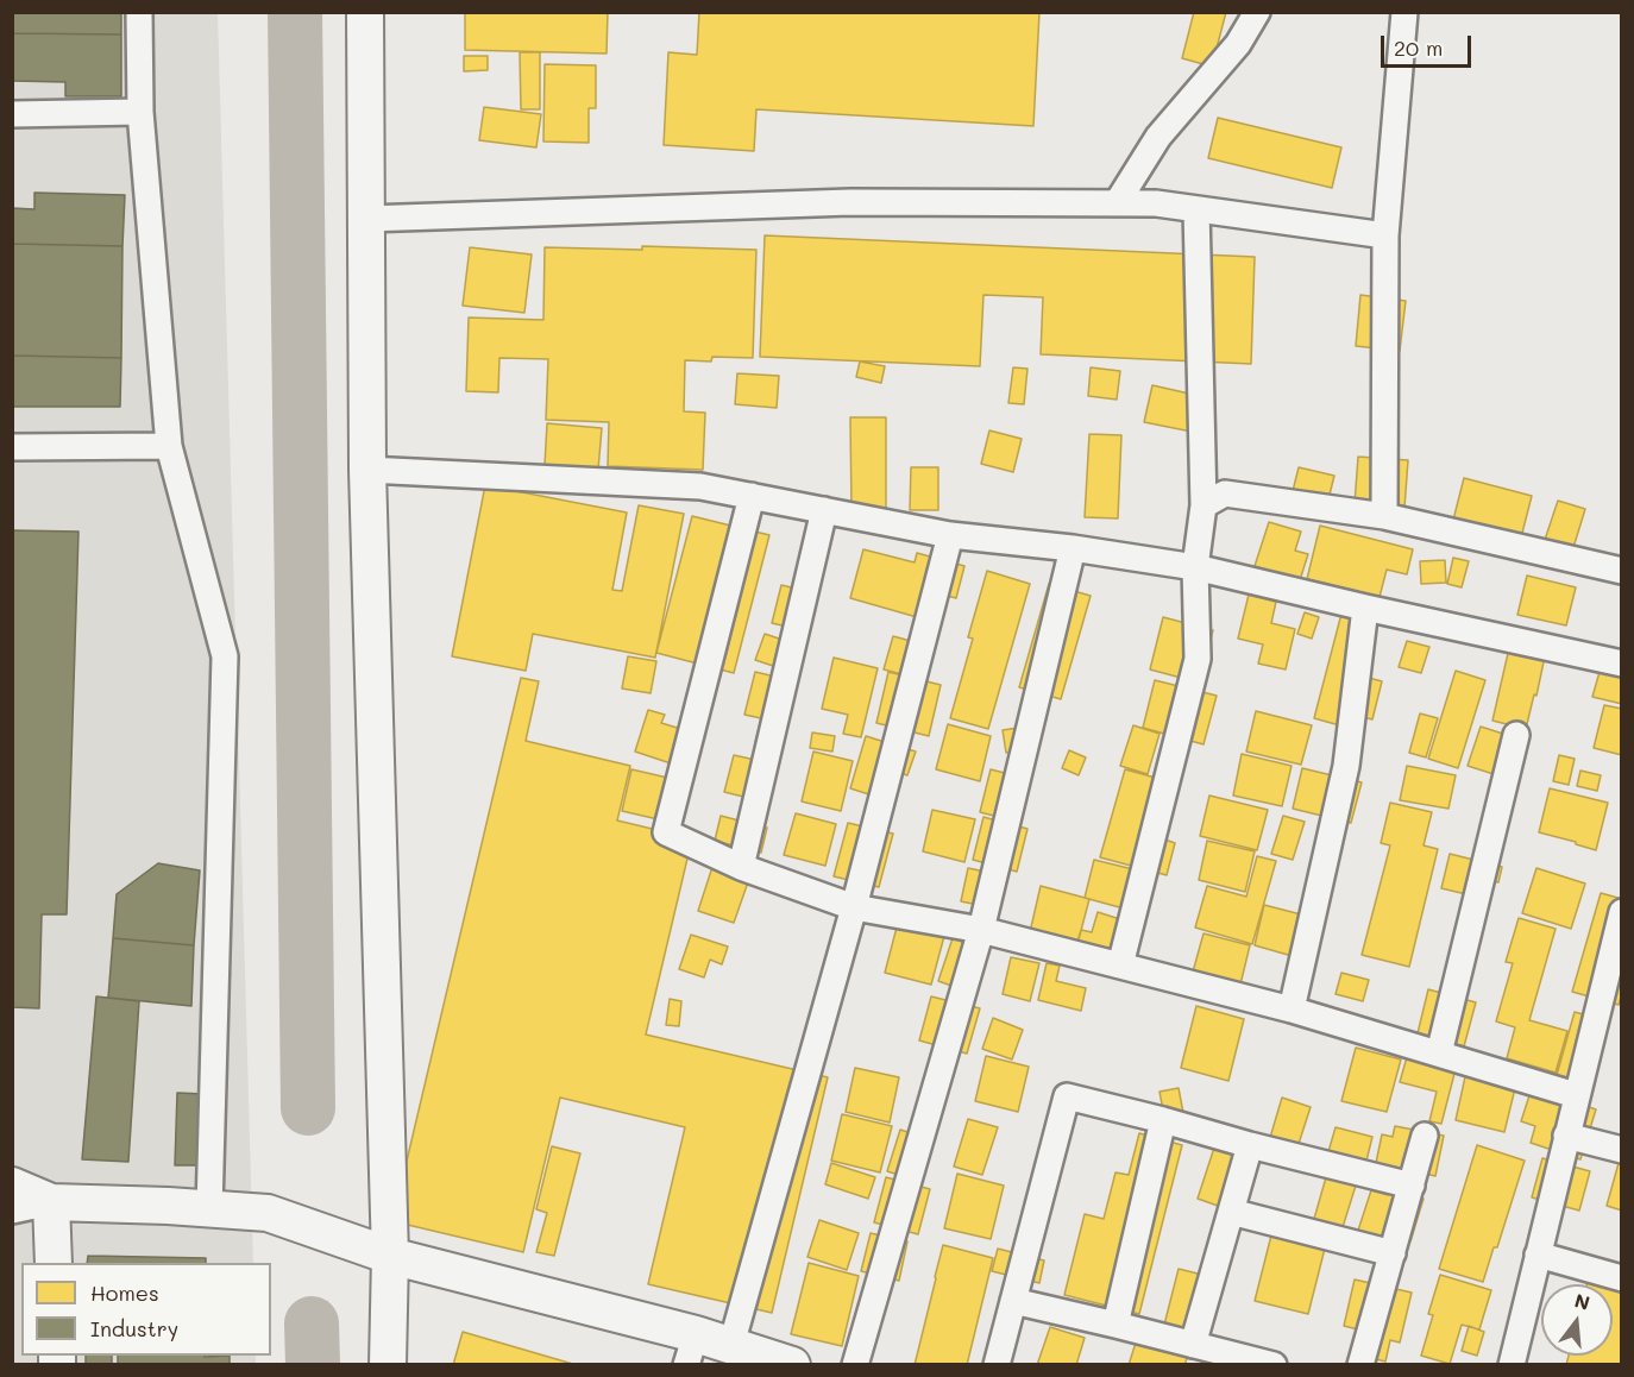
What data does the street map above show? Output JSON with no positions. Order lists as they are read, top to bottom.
{
  "legend": ["Homes", "Industry"],
  "scale_bar": "20 m",
  "north": "top"
}
